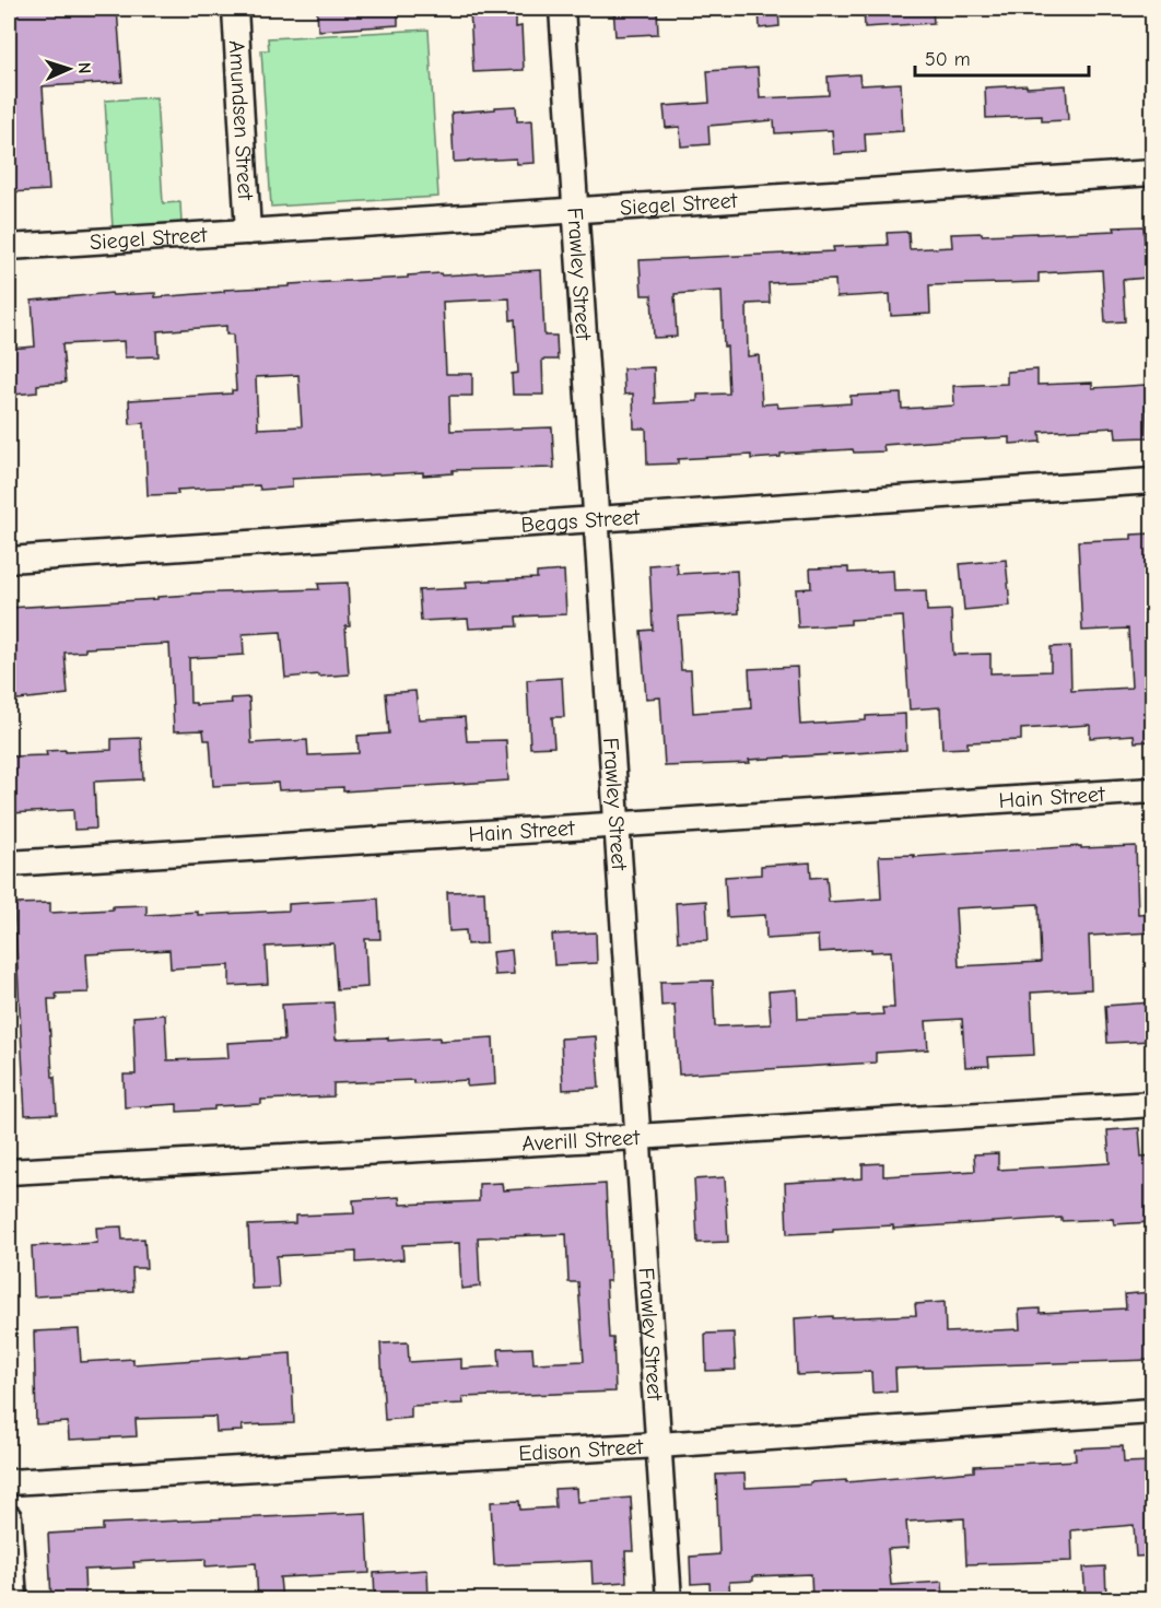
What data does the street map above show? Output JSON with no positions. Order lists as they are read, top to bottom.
{
  "streets": {
    "street": [
      "Amundsen Street",
      "Siegel Street",
      "Frawley Street",
      "Beggs Street",
      "Hain Street",
      "Averill Street",
      "Edison Street"
    ]
  },
  "crossings": [
    ["Amundsen Street", "Siegel Street"],
    ["Siegel Street", "Frawley Street"],
    ["Frawley Street", "Beggs Street"],
    ["Frawley Street", "Hain Street"],
    ["Frawley Street", "Averill Street"],
    ["Frawley Street", "Edison Street"]
  ],
  "scale_bar": "50 m",
  "north": "right"
}
